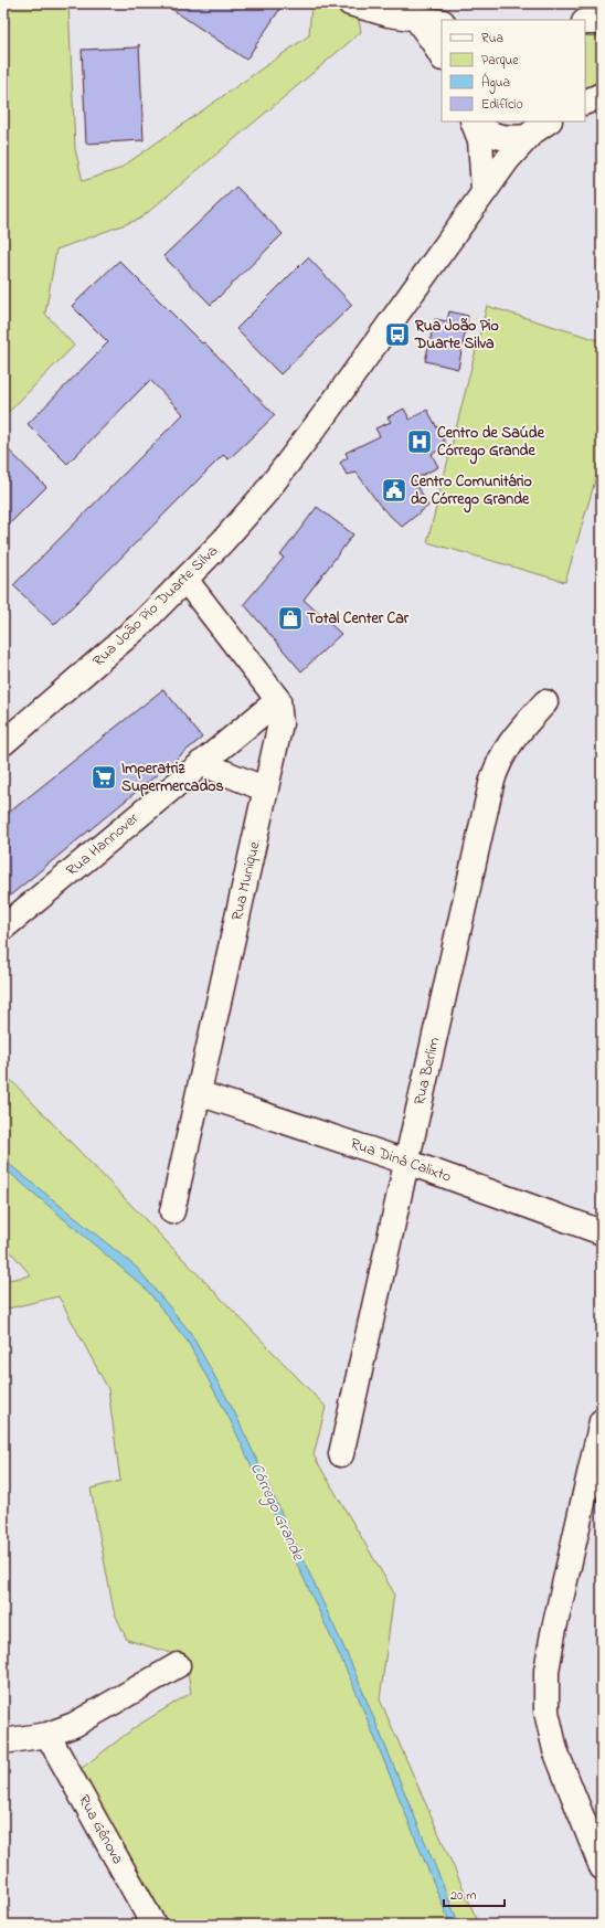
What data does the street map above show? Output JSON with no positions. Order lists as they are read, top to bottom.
{
  "streets": {
    "street": [
      "Rua João Pio Duarte Silva",
      "Rua Hannover",
      "Rua Munique",
      "Rua Berlim",
      "Rua Diná Calixto",
      "Rua Gênova"
    ]
  },
  "crossings": [
    ["Rua Hannover", "Rua Munique"],
    ["Rua Munique", "Rua Diná Calixto"],
    ["Rua Berlim", "Rua Diná Calixto"]
  ],
  "water": ["Córrego Grande"],
  "places": {
    "bus stop": ["Rua João Pio Duarte Silva"],
    "hospital": ["Centro de Saúde Córrego Grande"],
    "public building": ["Centro Comunitário do Córrego Grande"],
    "shop": ["Total Center Car"],
    "supermarket": ["Imperatriz Supermercados"]
  },
  "legend": [
    "Rua",
    "Parque",
    "Água",
    "Edifício"
  ],
  "scale_bar": "20 m"
}
